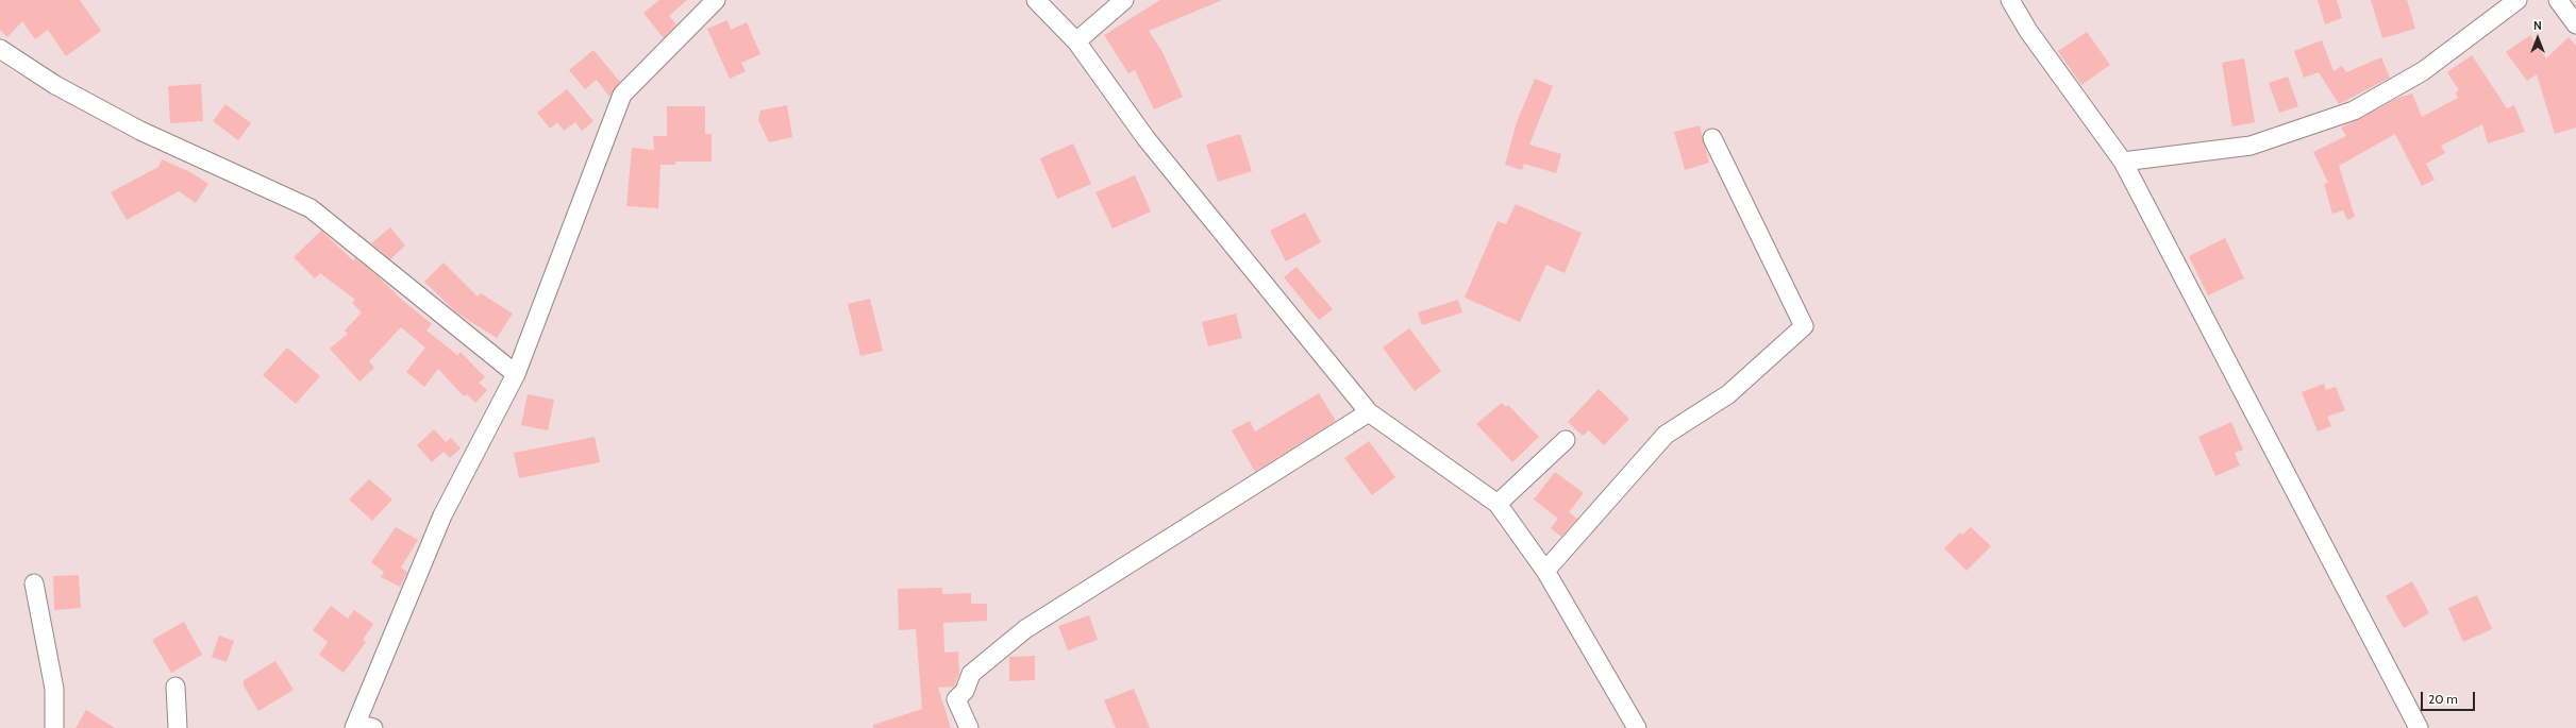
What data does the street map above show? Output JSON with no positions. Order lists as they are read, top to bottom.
{
  "scale_bar": "20 m",
  "north": "top"
}
